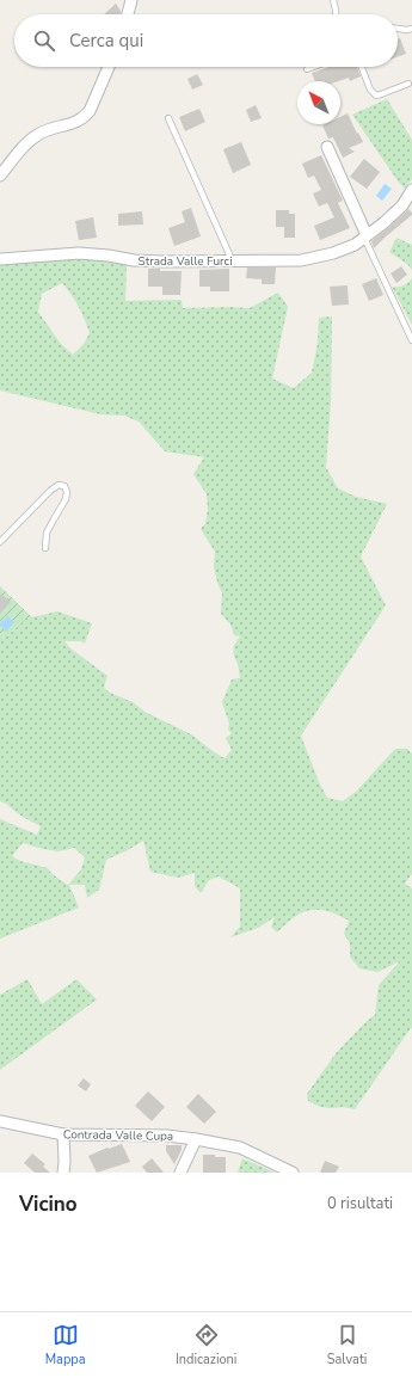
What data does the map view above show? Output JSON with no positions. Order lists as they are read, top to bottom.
{
  "streets": {
    "street": ["Strada Valle Furci", "Contrada Valle Cupa"]
  },
  "north": "top left",
  "page": {
    "search": "Cerca qui",
    "heading": ["Vicino", "0 risultati"],
    "nav": ["Mappa", "Indicazioni", "Salvati"]
  }
}
